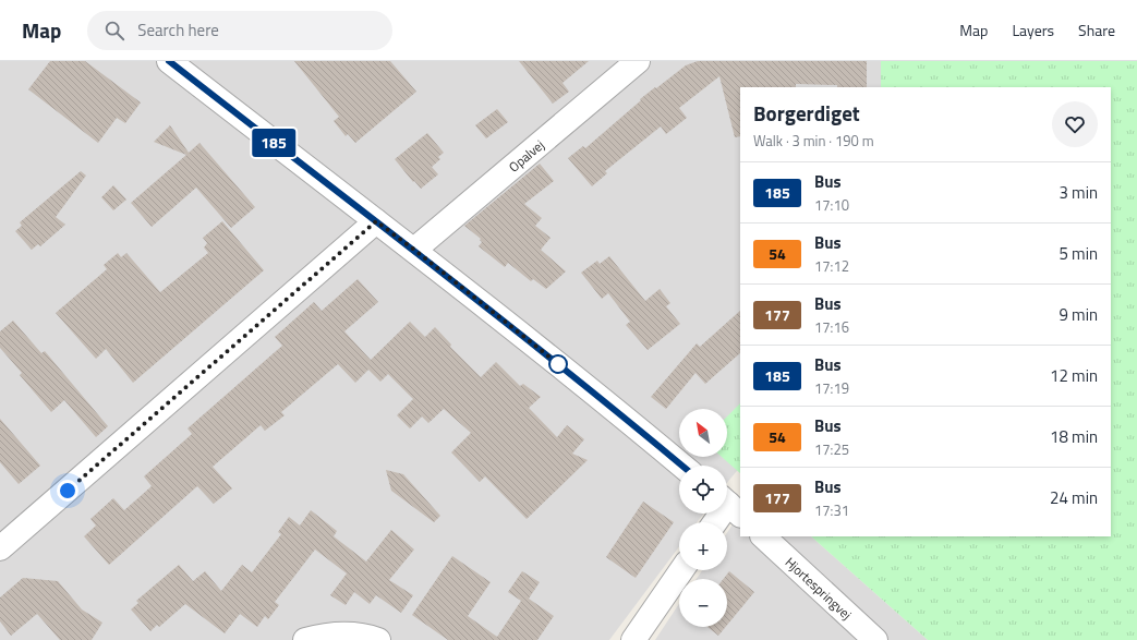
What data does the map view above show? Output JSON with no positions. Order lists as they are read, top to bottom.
{
  "streets": {
    "street": ["Opalvej", "Hjortespringvej"]
  },
  "lines": ["bus line 185"],
  "north": "top left",
  "page": {
    "header": "Map",
    "search": "Search here",
    "nav": ["Map", "Layers", "Share"],
    "on_map": "185",
    "heading": ["Borgerdiget", "Walk · 3 min · 190 m"],
    "list": [
      {
        "mark": "185",
        "name": "Bus",
        "note": "17:10",
        "value": "3 min"
      },
      {
        "mark": "54",
        "name": "Bus",
        "note": "17:12",
        "value": "5 min"
      },
      {
        "mark": "177",
        "name": "Bus",
        "note": "17:16",
        "value": "9 min"
      },
      {
        "mark": "185",
        "name": "Bus",
        "note": "17:19",
        "value": "12 min"
      },
      {
        "mark": "54",
        "name": "Bus",
        "note": "17:25",
        "value": "18 min"
      },
      {
        "mark": "177",
        "name": "Bus",
        "note": "17:31",
        "value": "24 min"
      }
    ],
    "map_buttons": ["+", "−"]
  }
}
